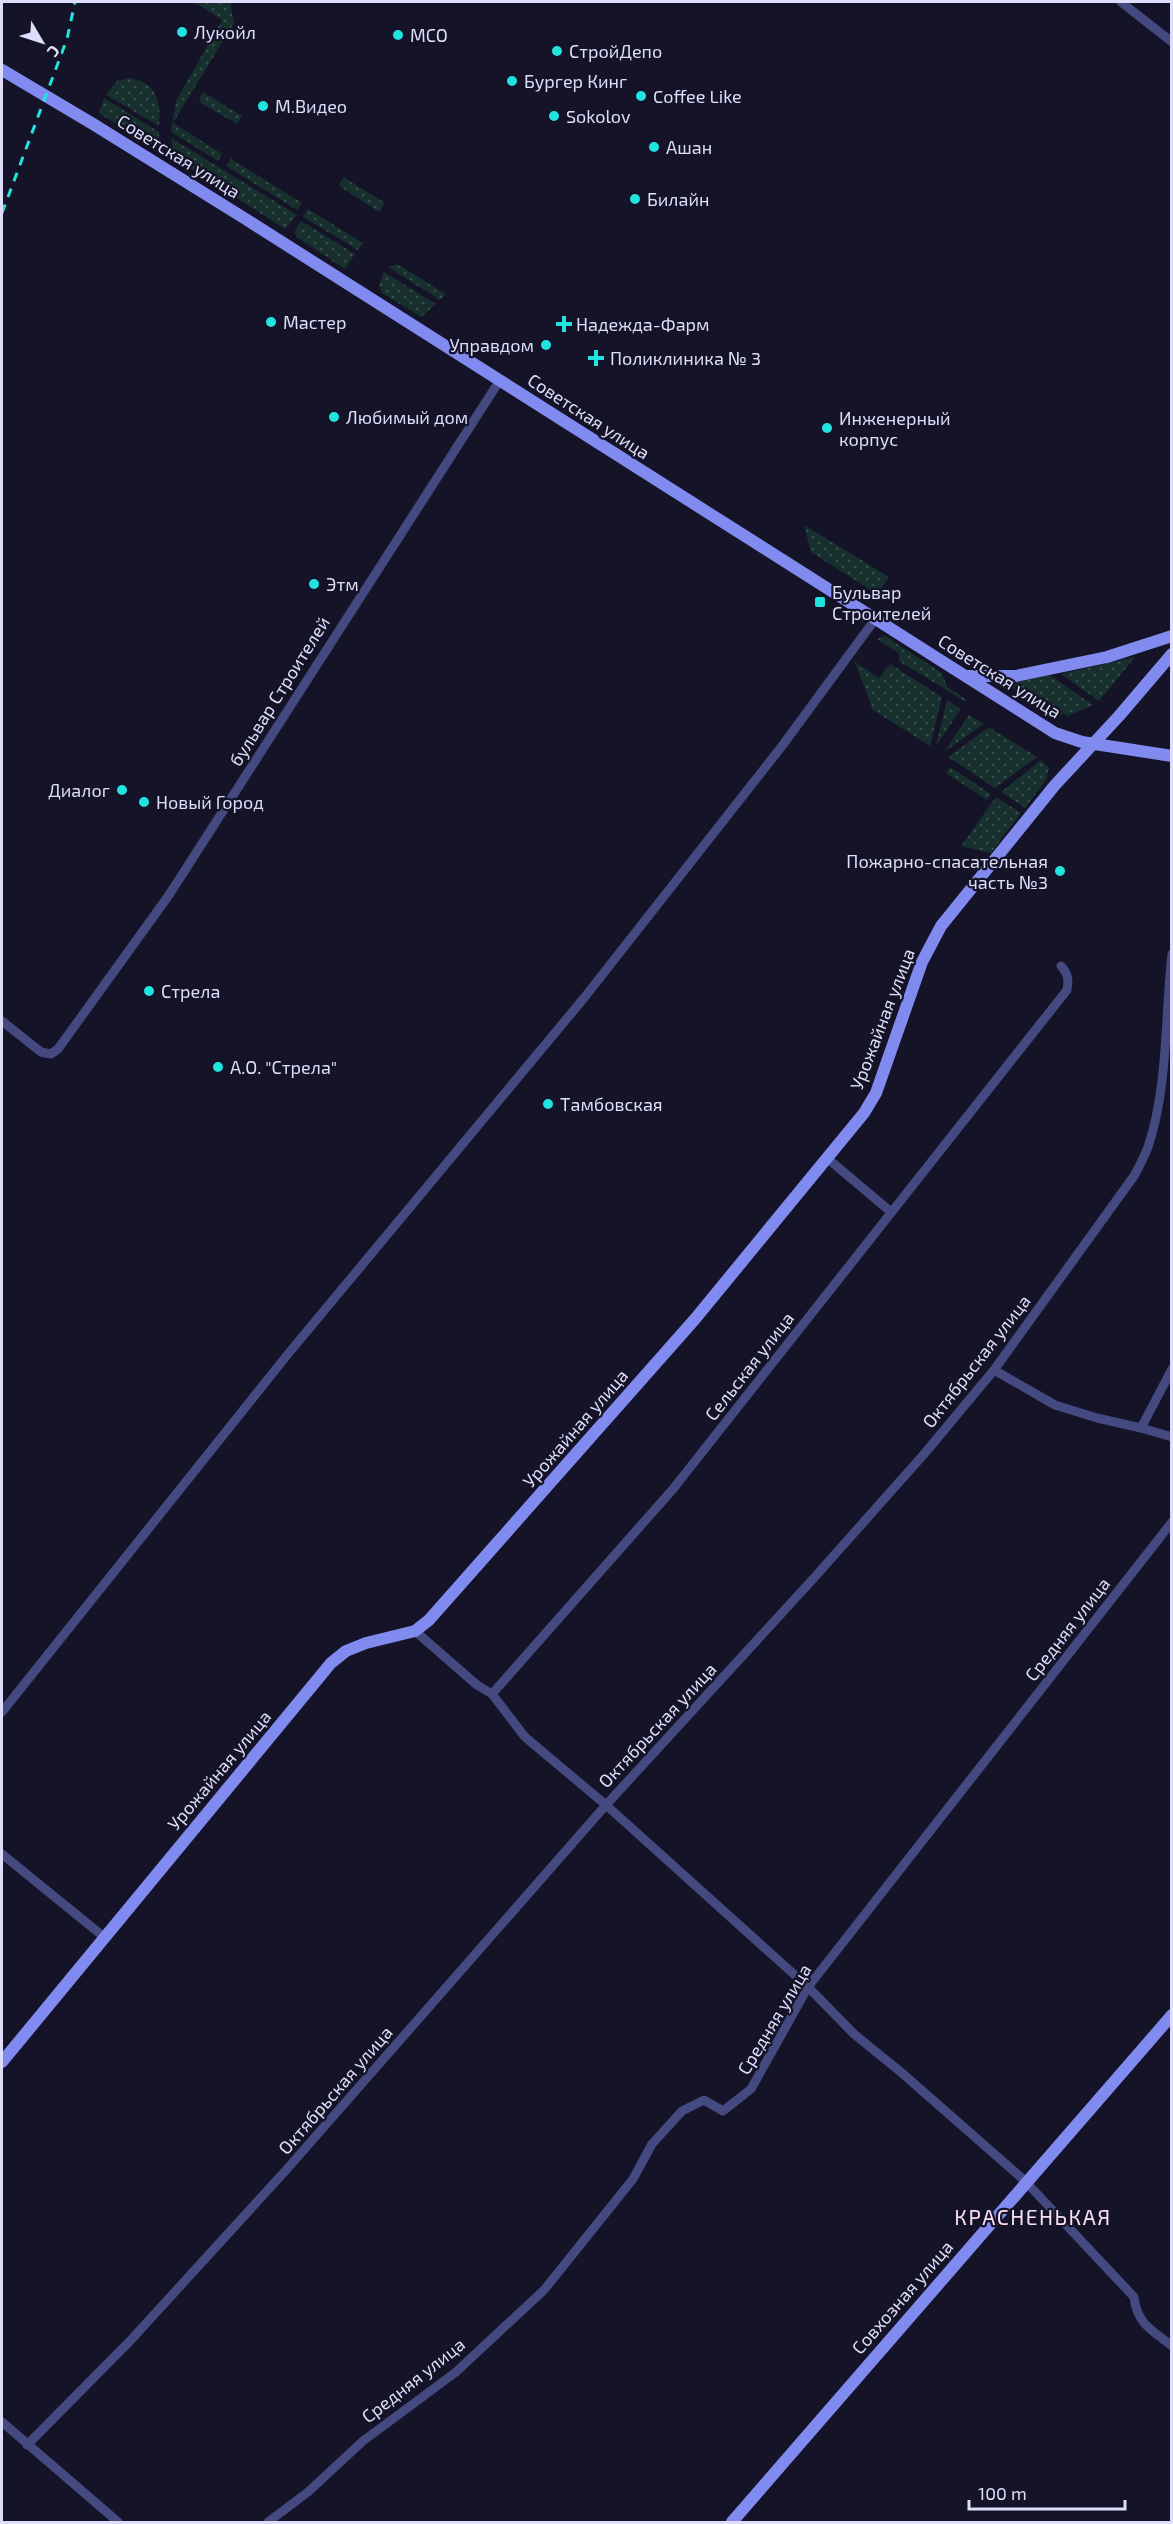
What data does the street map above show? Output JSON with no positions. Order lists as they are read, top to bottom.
{
  "streets": {
    "street": [
      "Советская улица",
      "бульвар Строителей",
      "Урожайная улица",
      "Октябрьская улица",
      "Сельская улица",
      "Средняя улица",
      "Совхозная улица"
    ]
  },
  "crossings": [
    ["Советская улица", "бульвар Строителей"],
    ["Советская улица", "Урожайная улица"]
  ],
  "districts": ["КРАСНЕНЬКАЯ"],
  "places": {
    "other": [
      "Лукойл",
      "МСО",
      "СтройДепо",
      "Бургер Кинг",
      "Coffee Like",
      "М.Видео",
      "Sokolov",
      "Ашан",
      "Билайн",
      "Мастер",
      "Управдом",
      "Любимый дом",
      "Инженерный корпус",
      "Этм",
      "Диалог",
      "Новый Город",
      "Пожарно-спасательная часть №3",
      "Стрела",
      "А.О. \"Стрела\"",
      "Тамбовская"
    ],
    "health": ["Надежда-Фарм", "Поликлиника № 3"],
    "transit": ["Бульвар Строителей"]
  },
  "scale_bar": "100 m",
  "north": "bottom right"
}
